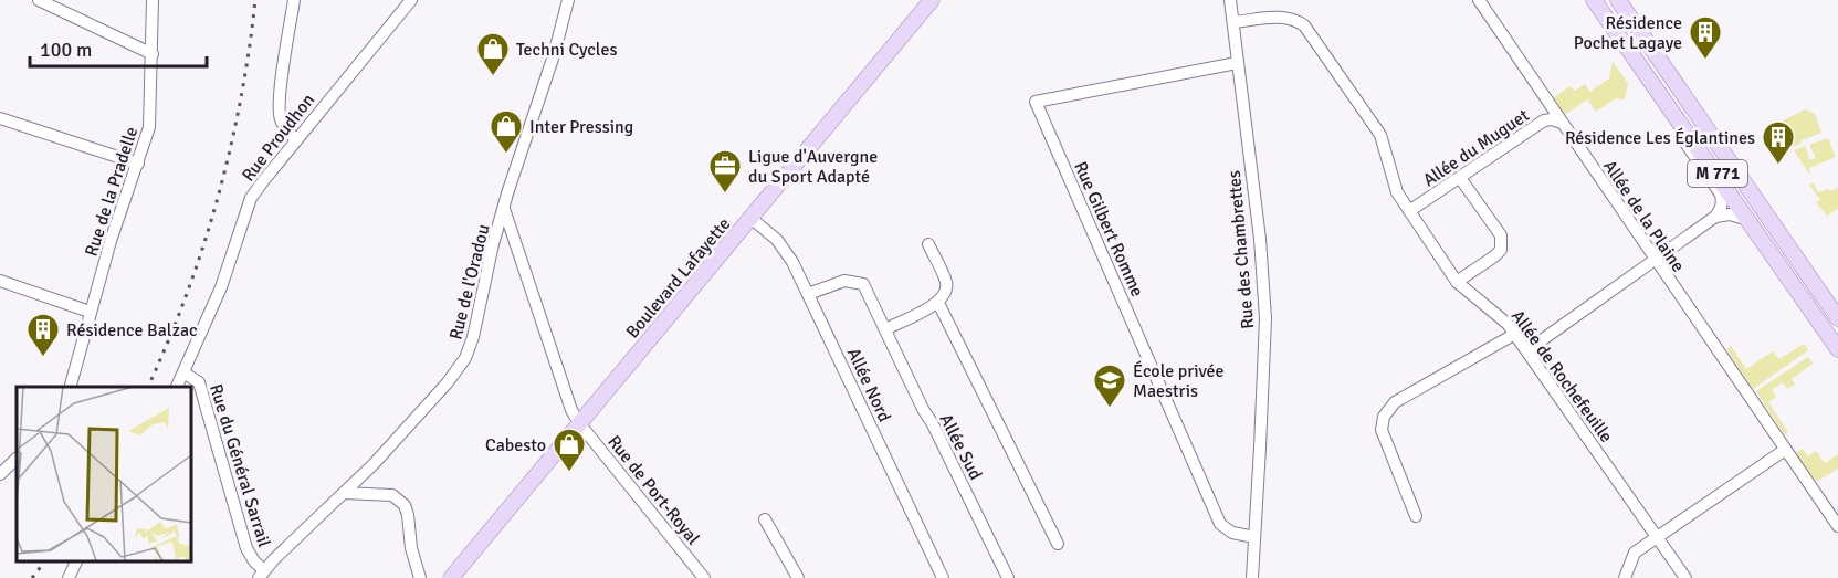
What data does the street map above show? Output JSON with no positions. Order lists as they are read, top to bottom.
{
  "streets": {
    "main road": ["M 771", "Boulevard Lafayette"],
    "street": [
      "Rue Proudhon",
      "Allée du Muguet",
      "Rue de la Pradelle",
      "Allée de la Plaine",
      "Rue Gilbert Romme",
      "Rue des Chambrettes",
      "Rue de l'Oradou",
      "Allée de Rochefeuille",
      "Allée Nord",
      "Allée Sud",
      "Rue du Général Sarrail",
      "Rue de Port-Royal"
    ]
  },
  "crossings": [
    ["Rue Proudhon", "Rue du Général Sarrail"],
    ["Allée du Muguet", "Allée de la Plaine"],
    ["Allée du Muguet", "Allée de Rochefeuille"],
    ["Rue Gilbert Romme", "Rue des Chambrettes"],
    ["Rue des Chambrettes", "Allée de Rochefeuille"],
    ["Boulevard Lafayette", "Allée Nord"],
    ["Boulevard Lafayette", "Rue de Port-Royal"],
    ["Rue de l'Oradou", "Rue du Général Sarrail"],
    ["Rue de l'Oradou", "Rue de Port-Royal"],
    ["Allée Nord", "Allée Sud"]
  ],
  "places": {
    "building": ["Résidence Pochet Lagaye", "Résidence Les Églantines", "Résidence Balzac"],
    "shop": ["Techni Cycles", "Inter Pressing", "Cabesto"],
    "office": ["Ligue d'Auvergne du Sport Adapté"],
    "school or university": ["École privée Maestris"]
  },
  "scale_bar": "100 m"
}
